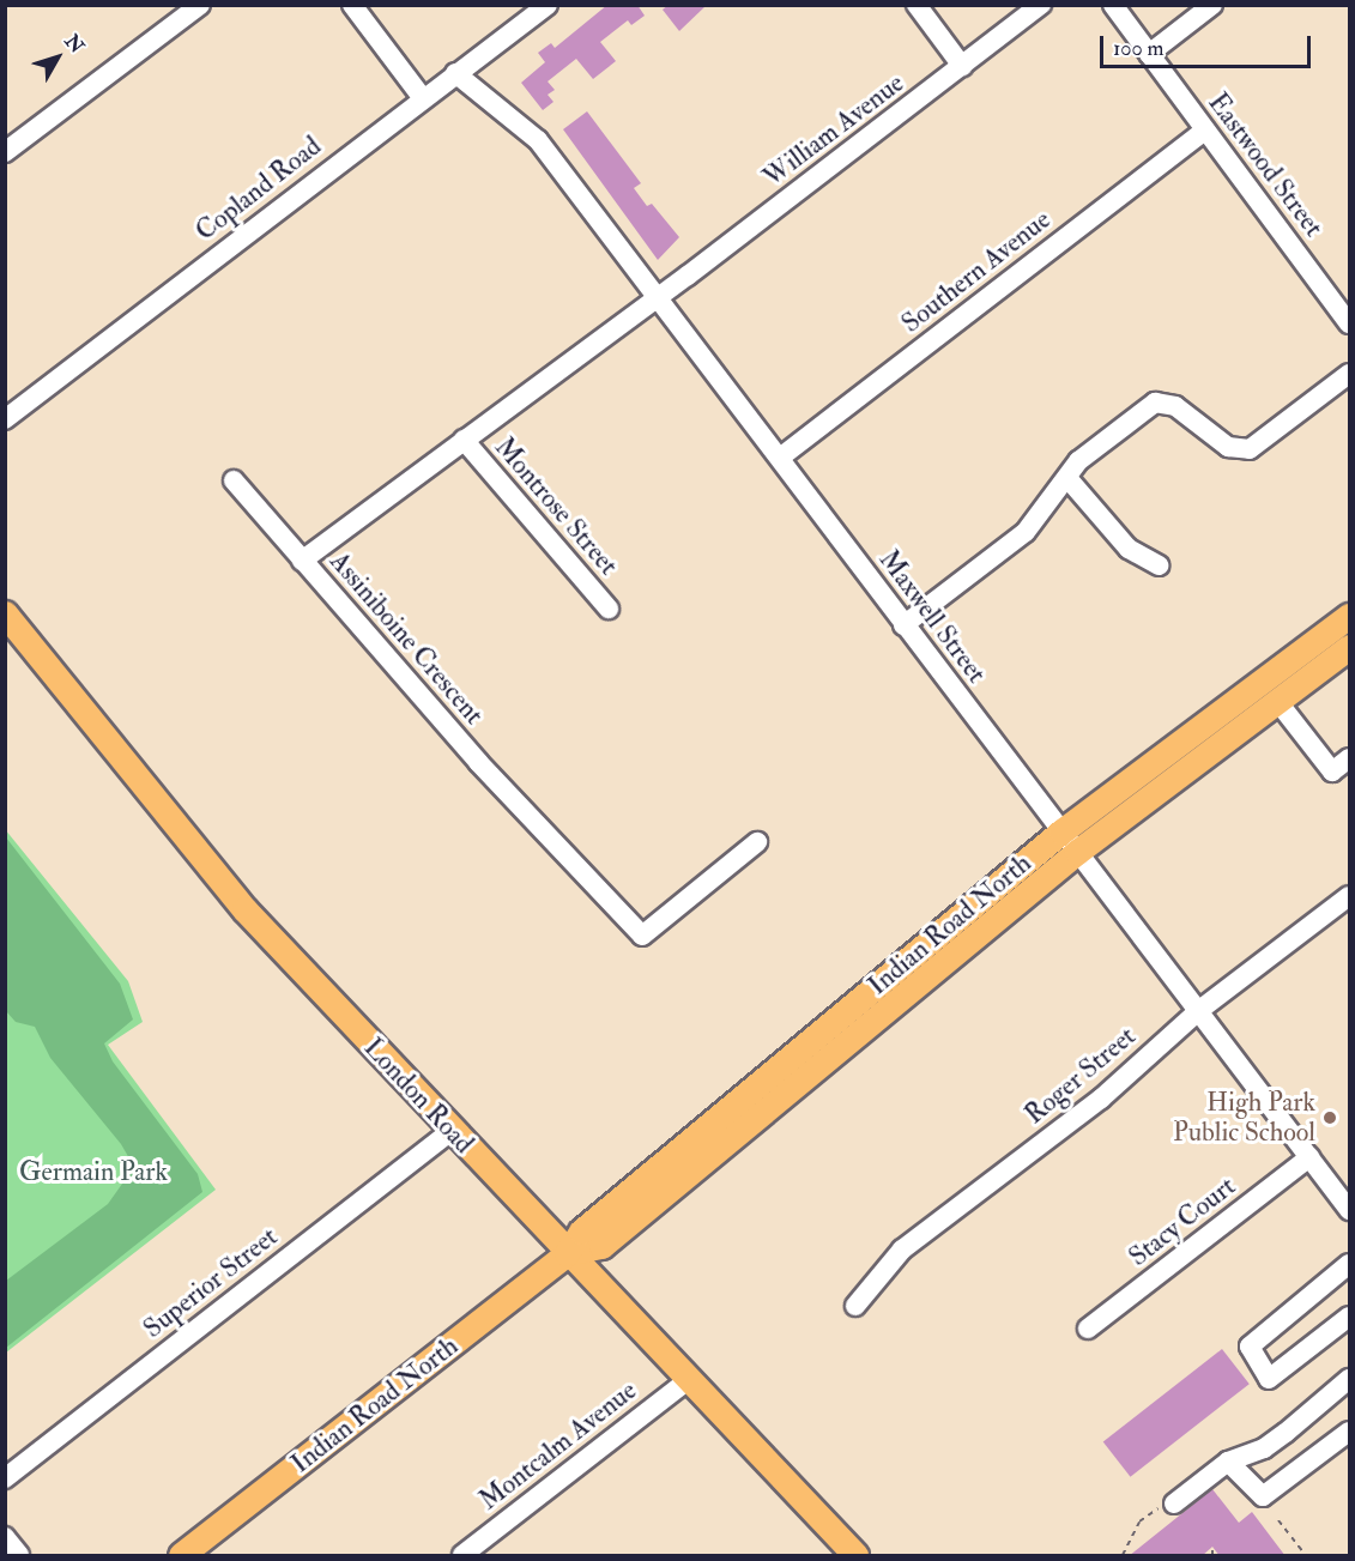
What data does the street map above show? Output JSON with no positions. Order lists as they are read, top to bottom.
{
  "streets": {
    "main road": ["Indian Road North", "London Road"],
    "street": [
      "William Avenue",
      "Eastwood Street",
      "Copland Road",
      "Southern Avenue",
      "Montrose Street",
      "Maxwell Street",
      "Assiniboine Crescent",
      "Roger Street",
      "Stacy Court",
      "Superior Street",
      "Montcalm Avenue"
    ]
  },
  "crossings": [
    ["William Avenue", "Maxwell Street"],
    ["William Avenue", "Assiniboine Crescent"],
    ["Eastwood Street", "Southern Avenue"],
    ["Copland Road", "Maxwell Street"],
    ["Southern Avenue", "Maxwell Street"],
    ["Montrose Street", "Assiniboine Crescent"],
    ["Maxwell Street", "Assiniboine Crescent"],
    ["Maxwell Street", "Indian Road North"],
    ["Maxwell Street", "Roger Street"],
    ["Maxwell Street", "Stacy Court"],
    ["Indian Road North", "London Road"],
    ["London Road", "Superior Street"],
    ["London Road", "Montcalm Avenue"]
  ],
  "parks": ["Germain Park"],
  "places": ["High Park Public School"],
  "scale_bar": "100 m",
  "north": "top right"
}
